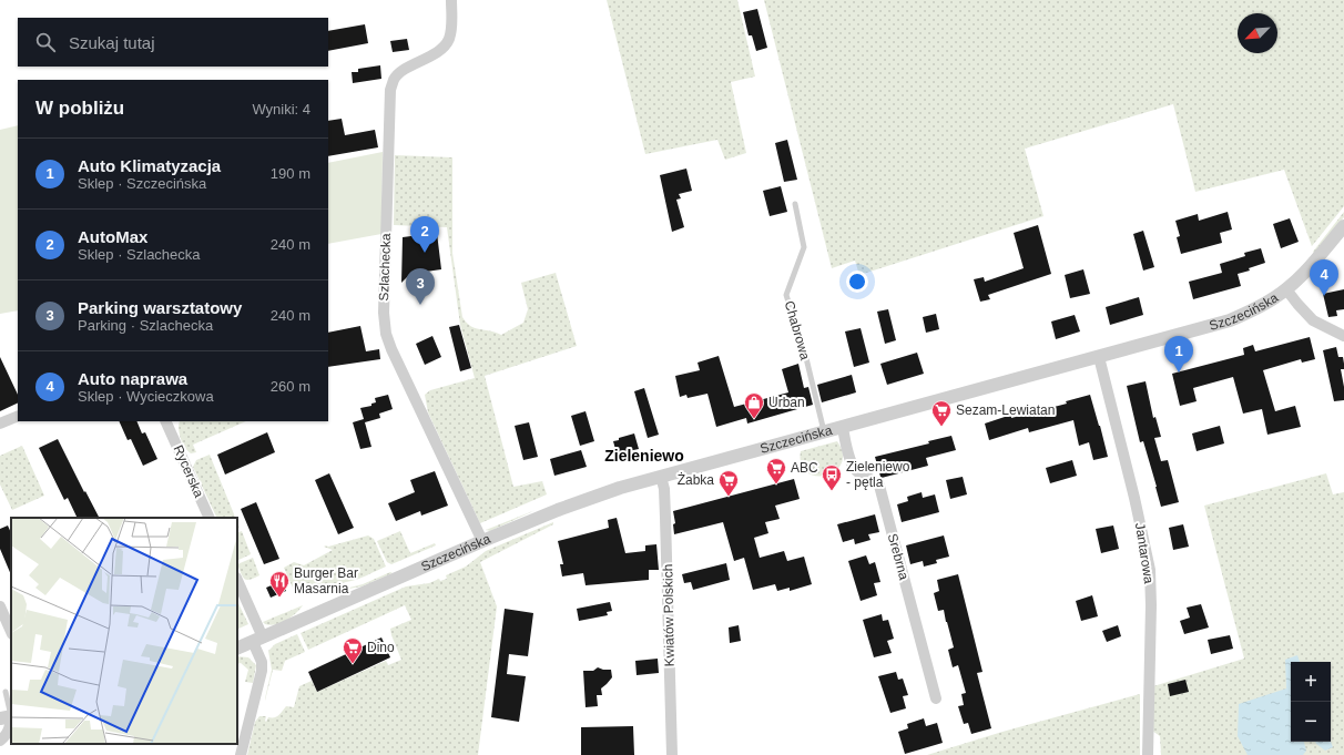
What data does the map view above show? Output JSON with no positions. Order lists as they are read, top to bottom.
{
  "streets": {
    "street": [
      "Szlachecka",
      "Szczecińska",
      "Rycerska",
      "Jantarowa",
      "Srebrna",
      "Kwiatów Polskich"
    ],
    "lane": ["Chabrowa"]
  },
  "crossings": [
    ["Szlachecka", "Szczecińska"],
    ["Szczecińska", "Chabrowa"],
    ["Szczecińska", "Jantarowa"],
    ["Szczecińska", "Srebrna"],
    ["Szczecińska", "Kwiatów Polskich"]
  ],
  "districts": ["Zieleniewo"],
  "places": {
    "shop": ["Urban"],
    "supermarket": [
      "Sezam-Lewiatan",
      "ABC",
      "Żabka",
      "Dino"
    ],
    "bus stop": ["Zieleniewo - pętla"],
    "restaurant": ["Burger Bar Masarnia"]
  },
  "north": "bottom left",
  "page": {
    "search": "Szukaj tutaj",
    "heading": ["W pobliżu", "Wyniki: 4"],
    "list": [
      {
        "mark": "1",
        "name": "Auto Klimatyzacja",
        "note": "Sklep · Szczecińska",
        "value": "190 m"
      },
      {
        "mark": "2",
        "name": "AutoMax",
        "note": "Sklep · Szlachecka",
        "value": "240 m"
      },
      {
        "mark": "3",
        "name": "Parking warsztatowy",
        "note": "Parking · Szlachecka",
        "value": "240 m"
      },
      {
        "mark": "4",
        "name": "Auto naprawa",
        "note": "Sklep · Wycieczkowa",
        "value": "260 m"
      }
    ],
    "pins": [
      "2",
      "4",
      "3",
      "1"
    ],
    "map_buttons": ["+", "−"]
  }
}
